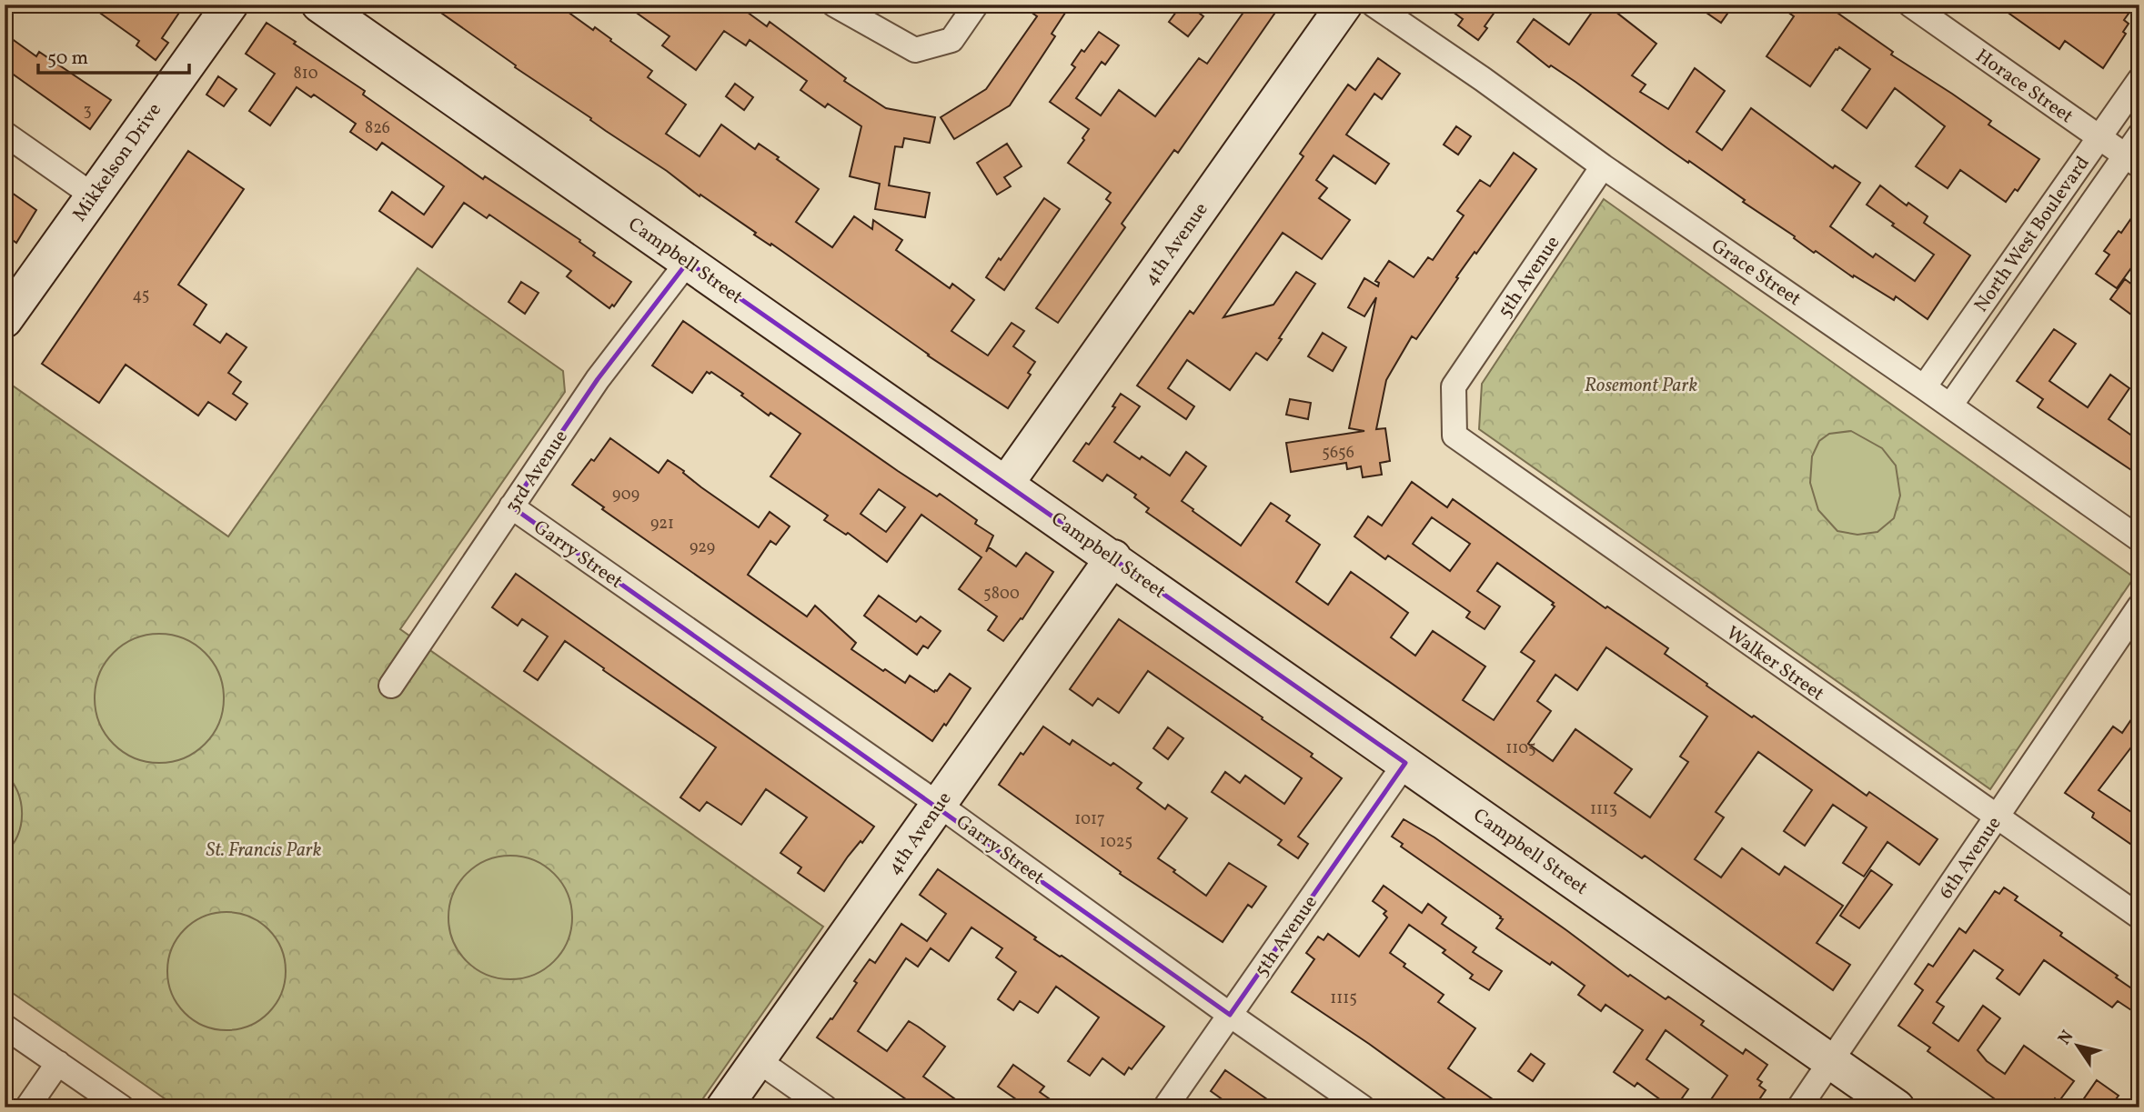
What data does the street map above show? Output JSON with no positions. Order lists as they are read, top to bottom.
{
  "streets": {
    "street": [
      "Horace Street",
      "Mikkelson Drive",
      "North West Boulevard",
      "4th Avenue",
      "Campbell Street",
      "Grace Street",
      "5th Avenue",
      "3rd Avenue",
      "Garry Street",
      "Walker Street",
      "6th Avenue"
    ]
  },
  "crossings": [
    ["Horace Street", "North West Boulevard"],
    ["North West Boulevard", "Grace Street"],
    ["4th Avenue", "Campbell Street"],
    ["4th Avenue", "Garry Street"],
    ["Campbell Street", "5th Avenue"],
    ["Campbell Street", "3rd Avenue"],
    ["Campbell Street", "6th Avenue"],
    ["Grace Street", "5th Avenue"],
    ["5th Avenue", "Garry Street"],
    ["5th Avenue", "Walker Street"],
    ["3rd Avenue", "Garry Street"],
    ["Walker Street", "6th Avenue"]
  ],
  "parks": ["Rosemont Park", "St. Francis Park"],
  "house_numbers": [
    "810",
    "3",
    "826",
    "45",
    "5656",
    "909",
    "921",
    "929",
    "5800",
    "1105",
    "1113",
    "1017",
    "1025",
    "1115"
  ],
  "scale_bar": "50 m",
  "north": "top left"
}
